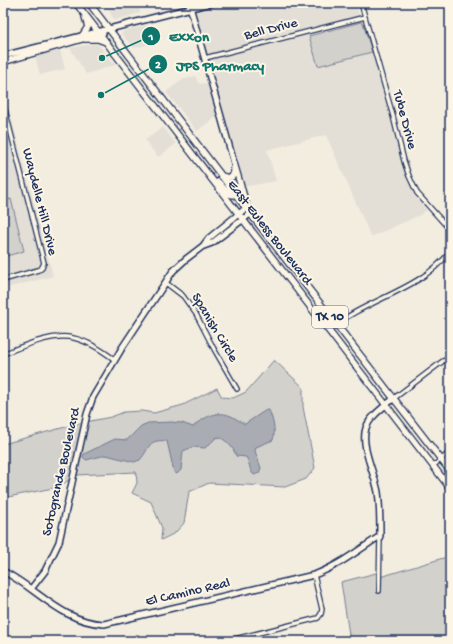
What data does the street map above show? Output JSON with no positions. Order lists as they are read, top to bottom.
{
  "streets": {
    "main road": ["East Euless Boulevard", "TX 10"],
    "street": [
      "Bell Drive",
      "Tube Drive",
      "Waydelle Hill Drive",
      "Spanish Circle",
      "Sotogrande Boulevard",
      "El Camino Real"
    ]
  },
  "crossings": [
    ["Bell Drive", "Tube Drive"],
    ["East Euless Boulevard", "TX 10"],
    ["East Euless Boulevard", "Sotogrande Boulevard"],
    ["Spanish Circle", "Sotogrande Boulevard"],
    ["Sotogrande Boulevard", "El Camino Real"]
  ],
  "places": ["Exxon", "JPS Pharmacy"]
}
